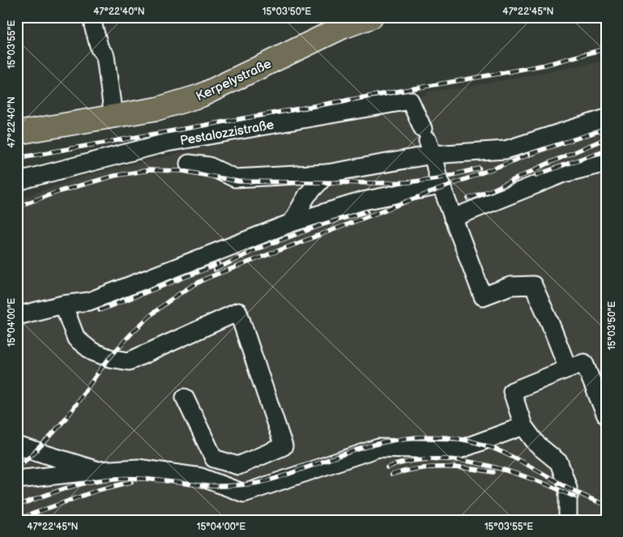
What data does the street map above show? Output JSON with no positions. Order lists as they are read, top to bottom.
{
  "streets": {
    "main road": ["Kerpelystraße"],
    "lane": ["Pestalozzistraße"]
  },
  "coordinates": [
    "47°22'40\"N",
    "15°03'50\"E",
    "47°22'45\"N",
    "15°03'55\"E",
    "15°04'00\"E"
  ]
}
